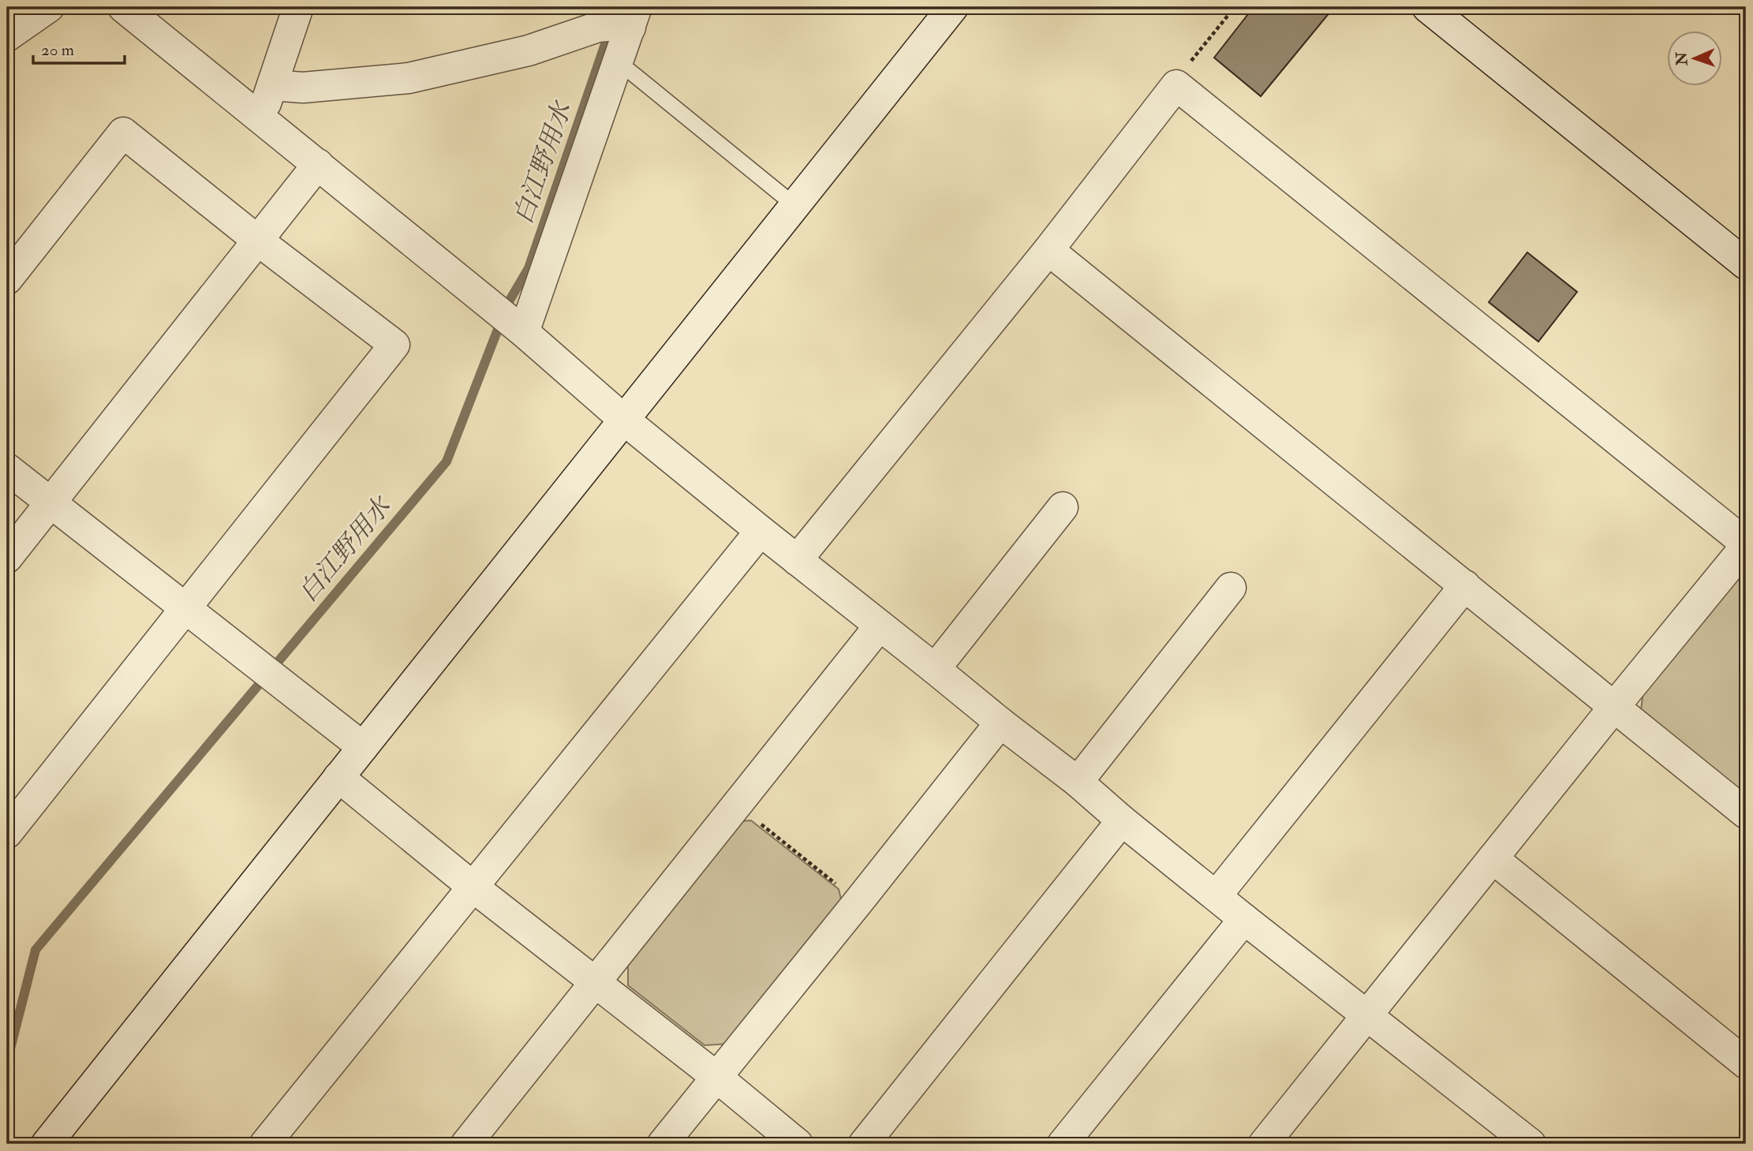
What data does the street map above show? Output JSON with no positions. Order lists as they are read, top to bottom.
{
  "water": ["白江野用水"],
  "scale_bar": "20 m",
  "north": "left"
}
